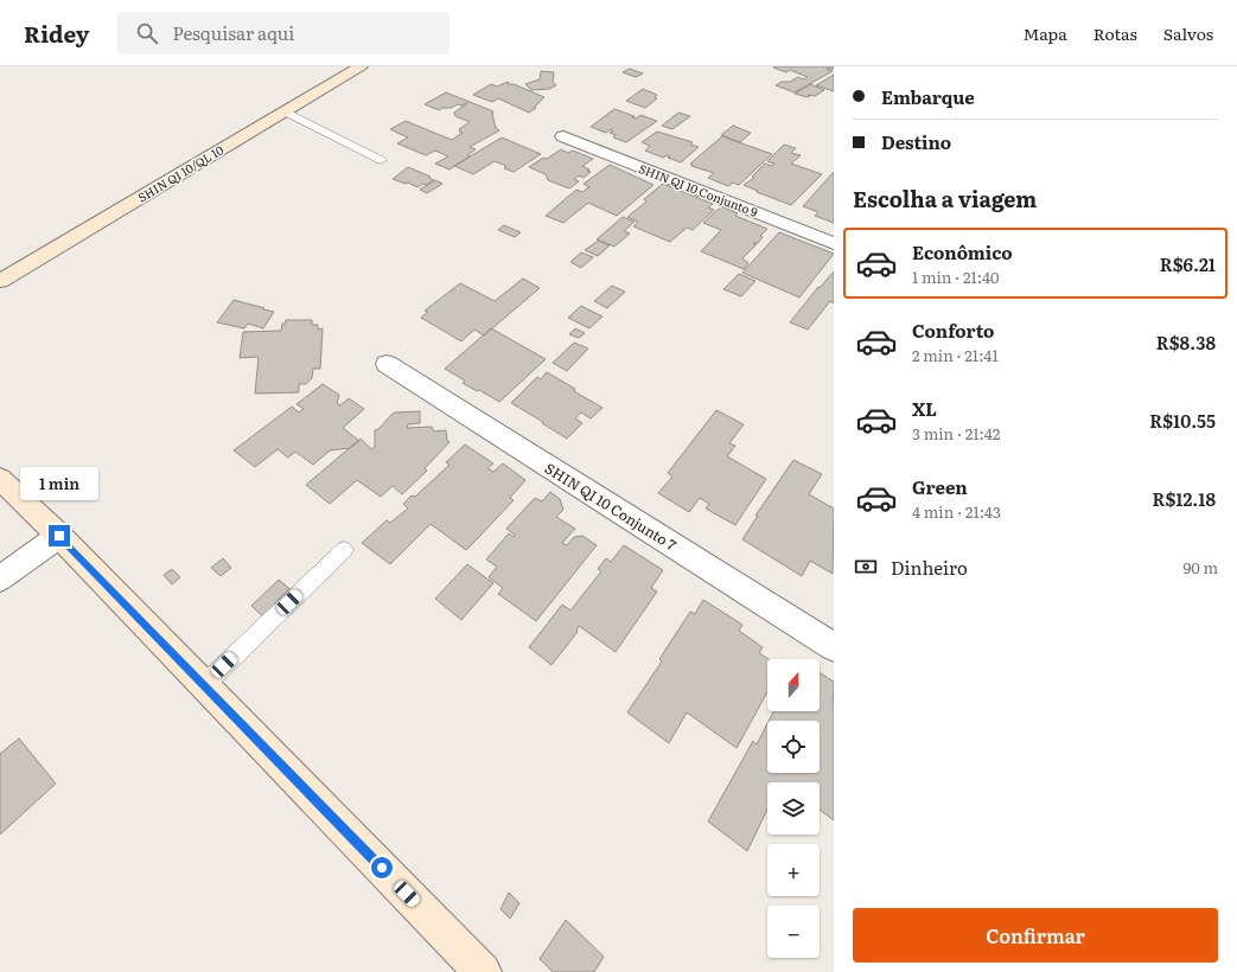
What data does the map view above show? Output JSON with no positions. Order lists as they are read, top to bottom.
{
  "streets": {
    "street": ["SHIN QI 10/QL 10", "SHIN QI 10 Conjunto 9", "SHIN QI 10 Conjunto 7"]
  },
  "north": "top",
  "page": {
    "header": "Ridey",
    "search": "Pesquisar aqui",
    "nav": ["Mapa", "Rotas", "Salvos"],
    "banner": ["Embarque", "Destino"],
    "heading": "Escolha a viagem",
    "list": [
      {
        "name": "Econômico",
        "note": "1 min · 21:40",
        "value": "R$6.21"
      },
      {
        "name": "Conforto",
        "note": "2 min · 21:41",
        "value": "R$8.38"
      },
      {
        "name": "XL",
        "note": "3 min · 21:42",
        "value": "R$10.55"
      },
      {
        "name": "Green",
        "note": "4 min · 21:43",
        "value": "R$12.18"
      }
    ],
    "bubble": "1 min",
    "pay": ["Dinheiro", "90 m"],
    "map_buttons": ["+", "−"],
    "buttons": "Confirmar"
  }
}
